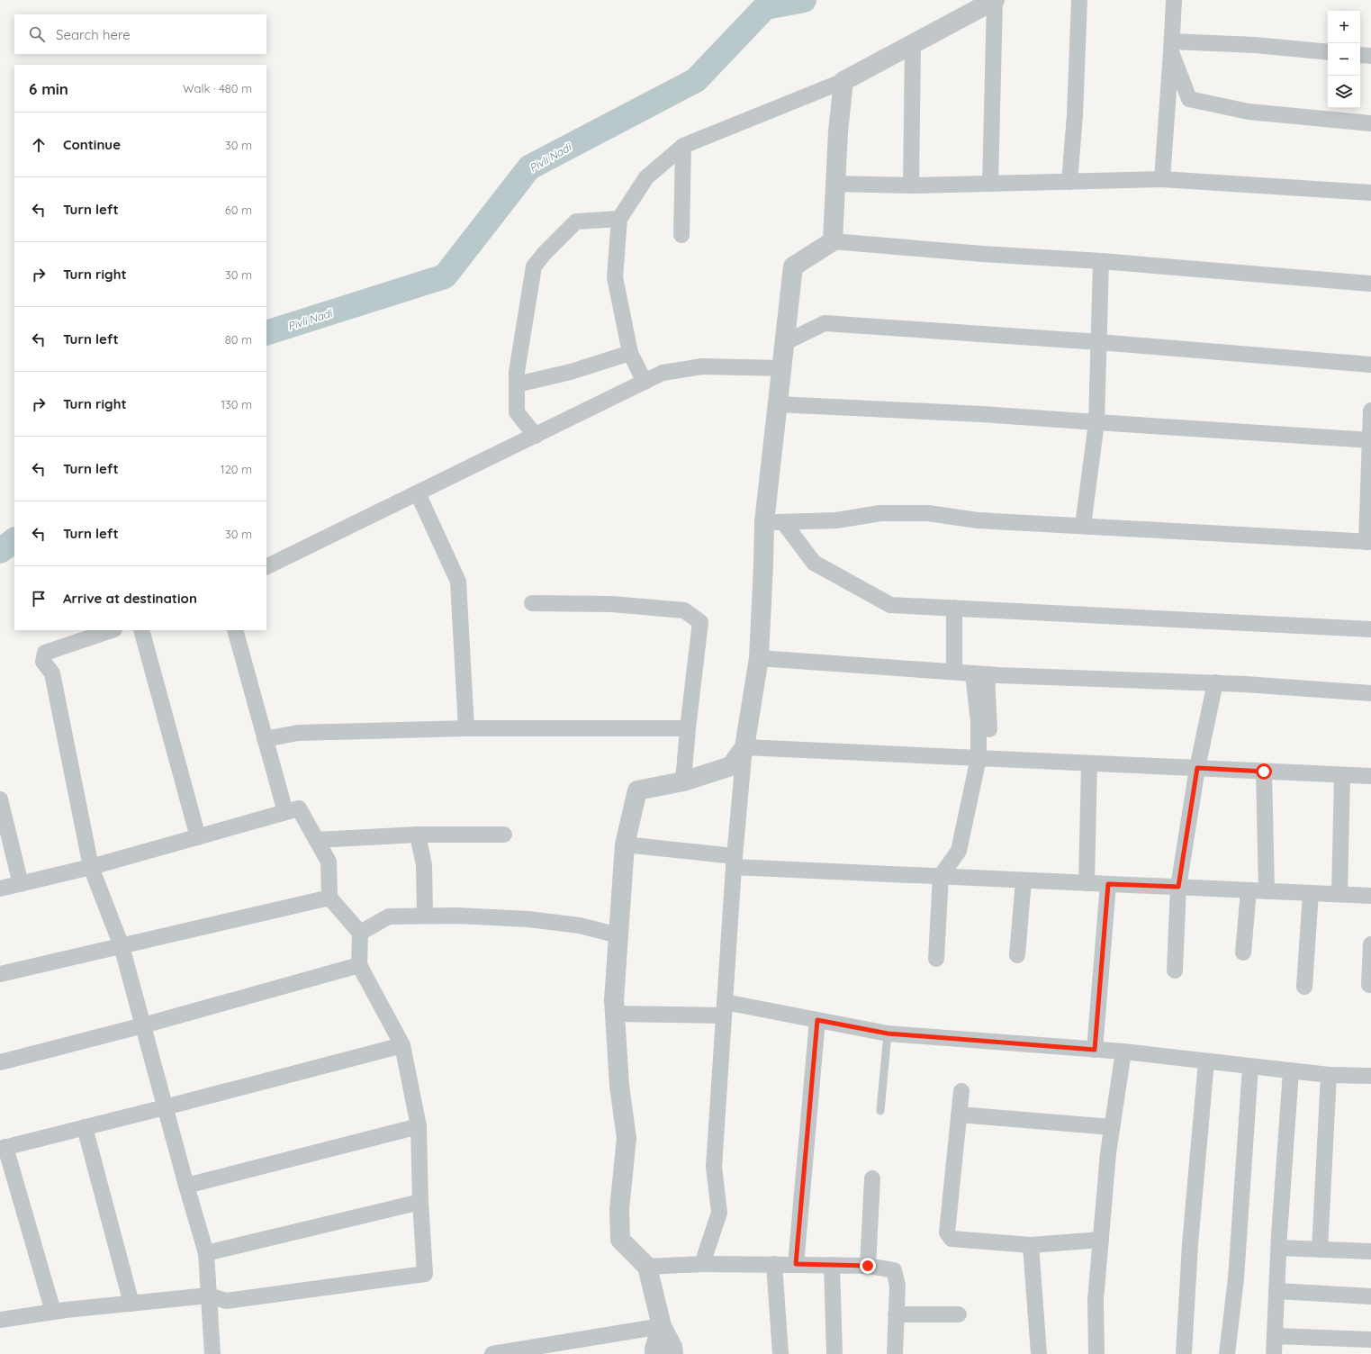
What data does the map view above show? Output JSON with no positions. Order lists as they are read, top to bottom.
{
  "water": ["Pivli Nadi"],
  "page": {
    "map_buttons": ["+", "−"],
    "search": "Search here",
    "heading": ["6 min", "Walk · 480 m"],
    "list": [
      ["Continue", "30 m"],
      ["Turn left", "60 m"],
      ["Turn right", "30 m"],
      ["Turn left", "80 m"],
      ["Turn right", "130 m"],
      ["Turn left", "120 m"],
      ["Turn left", "30 m"],
      "Arrive at destination"
    ]
  }
}
